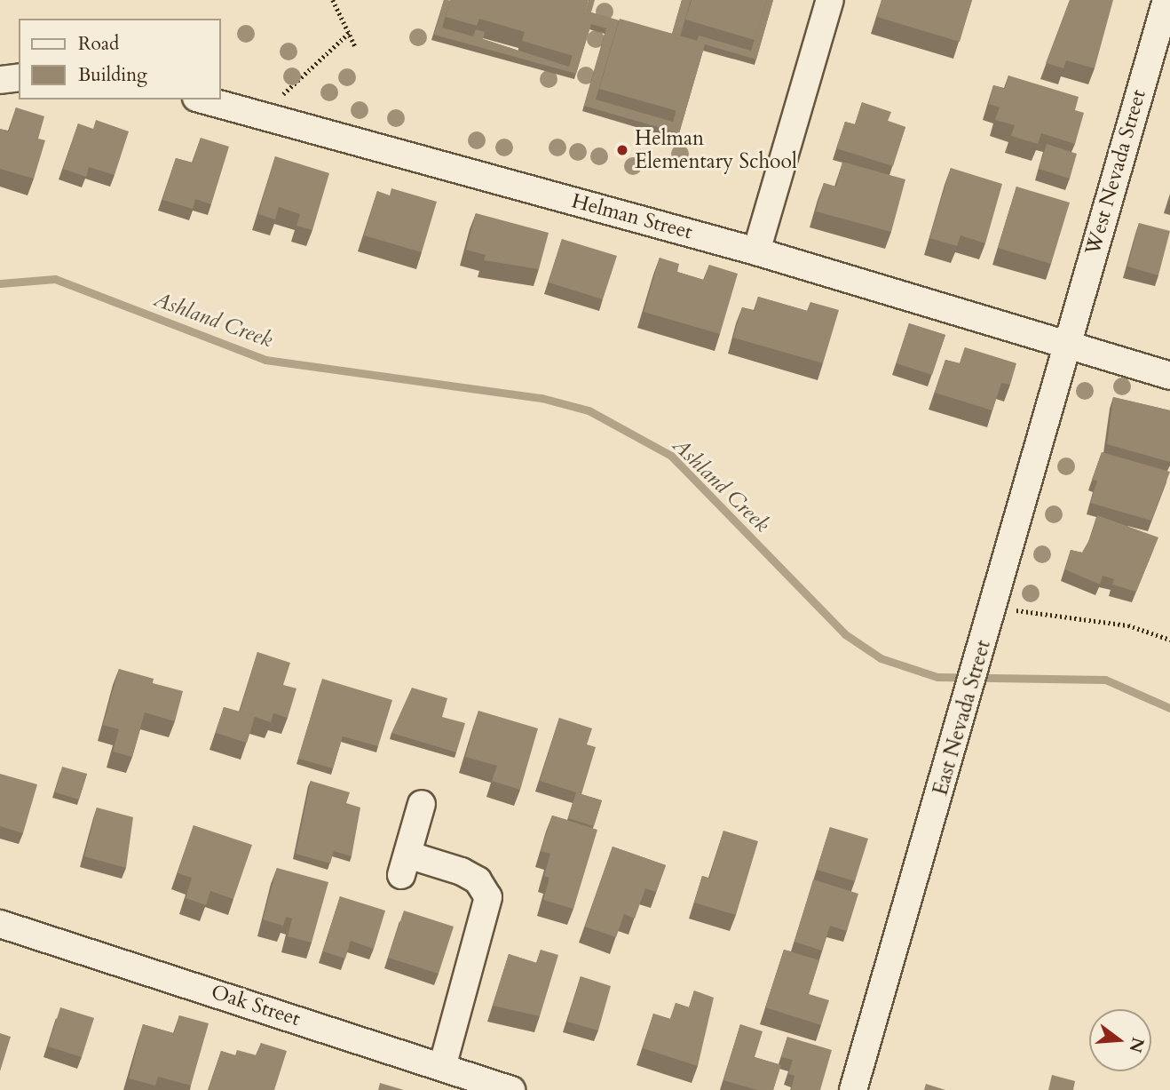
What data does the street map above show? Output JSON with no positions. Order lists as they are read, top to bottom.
{
  "streets": {
    "street": [
      "West Nevada Street",
      "Helman Street",
      "East Nevada Street",
      "Oak Street"
    ]
  },
  "crossings": [
    ["West Nevada Street", "Helman Street"],
    ["West Nevada Street", "East Nevada Street"],
    ["Helman Street", "East Nevada Street"]
  ],
  "water": ["Ashland Creek"],
  "places": ["Helman Elementary School"],
  "legend": ["Road", "Building"],
  "north": "right"
}
